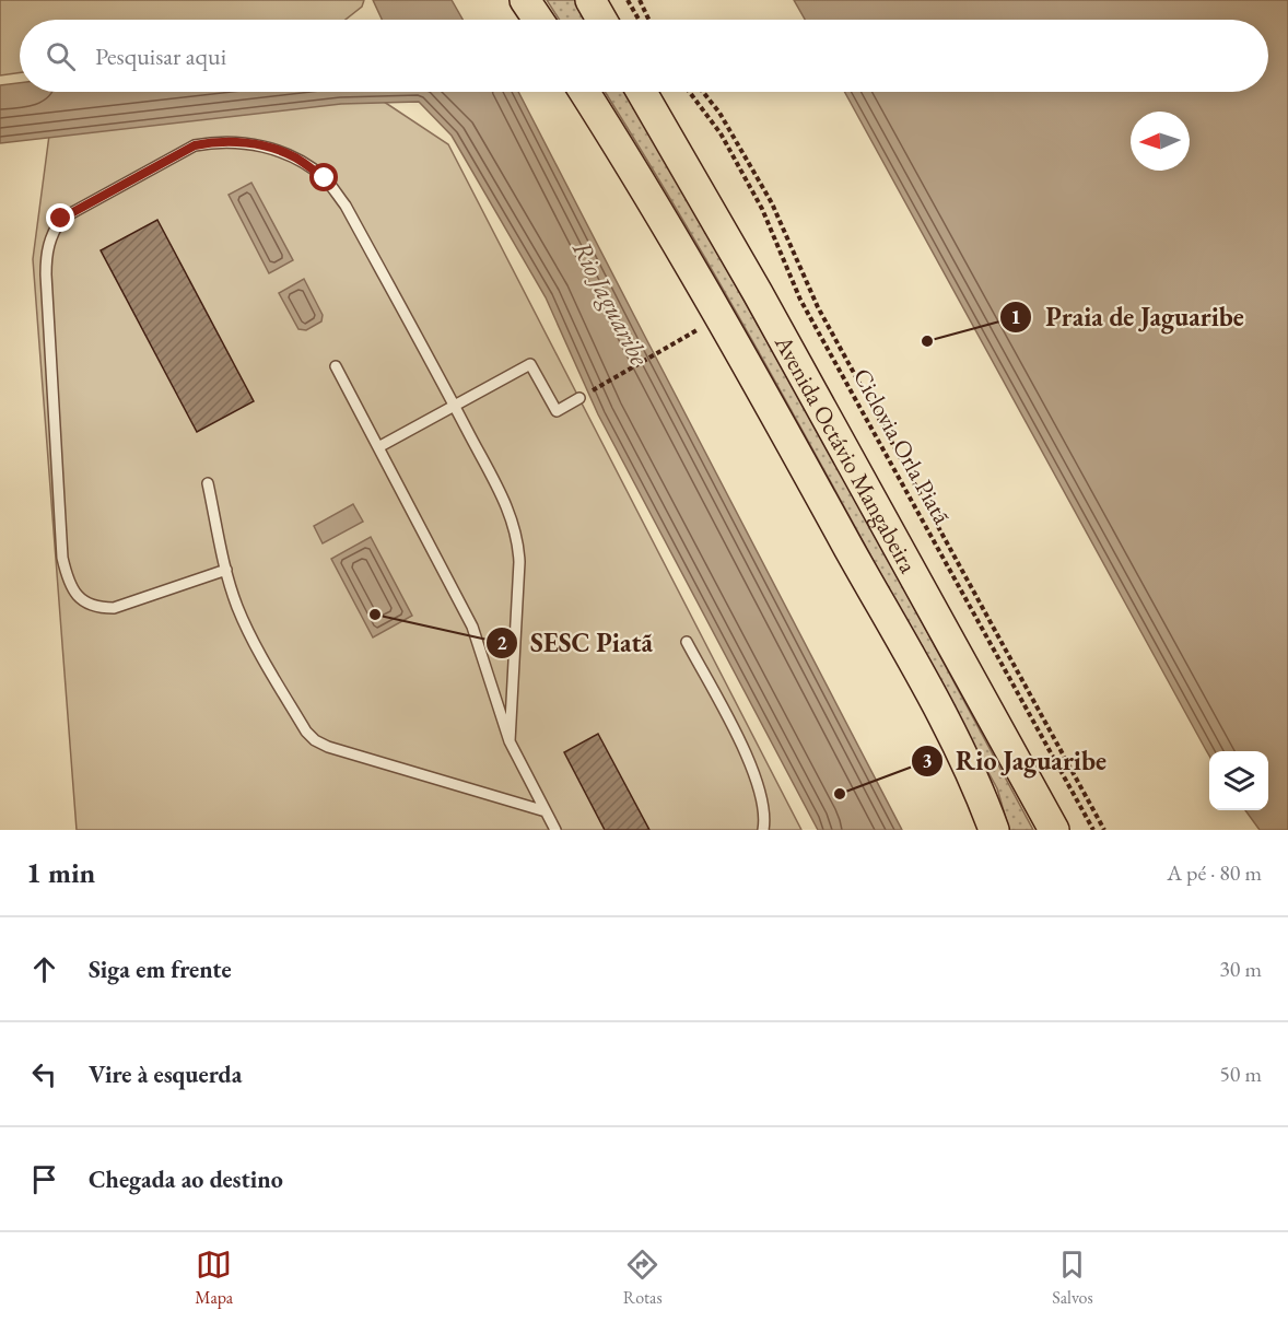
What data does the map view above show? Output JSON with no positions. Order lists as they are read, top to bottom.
{
  "streets": {
    "main road": ["Avenida Octávio Mangabeira"],
    "path": ["Ciclovia Orla Piatã"]
  },
  "water": ["Rio Jaguaribe"],
  "places": ["Praia de Jaguaribe", "SESC Piatã", "Rio Jaguaribe"],
  "north": "left",
  "page": {
    "search": "Pesquisar aqui",
    "heading": ["1 min", "A pé · 80 m"],
    "list": [
      ["Siga em frente", "30 m"],
      ["Vire à esquerda", "50 m"],
      "Chegada ao destino"
    ],
    "nav": ["Mapa", "Rotas", "Salvos"]
  }
}
